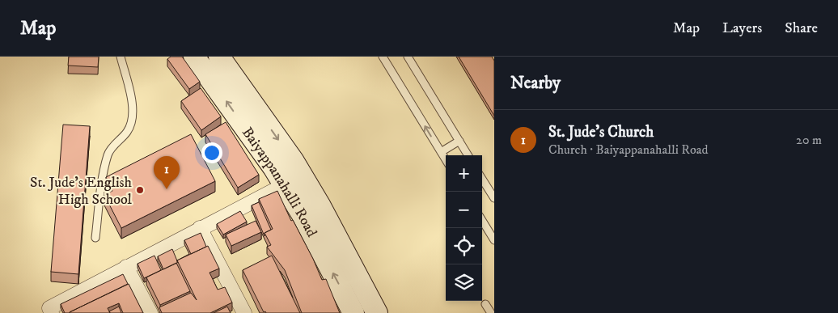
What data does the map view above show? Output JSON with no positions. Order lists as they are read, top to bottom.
{
  "streets": {
    "street": ["Baiyappanahalli Road"]
  },
  "places": ["St. Jude's English High School"],
  "page": {
    "header": "Map",
    "nav": ["Map", "Layers", "Share"],
    "heading": "Nearby",
    "list": [
      {
        "mark": "1",
        "name": "St. Jude's Church",
        "note": "Church · Baiyappanahalli Road",
        "value": "20 m"
      }
    ],
    "map_buttons": ["+", "−"],
    "pins": "1"
  }
}
